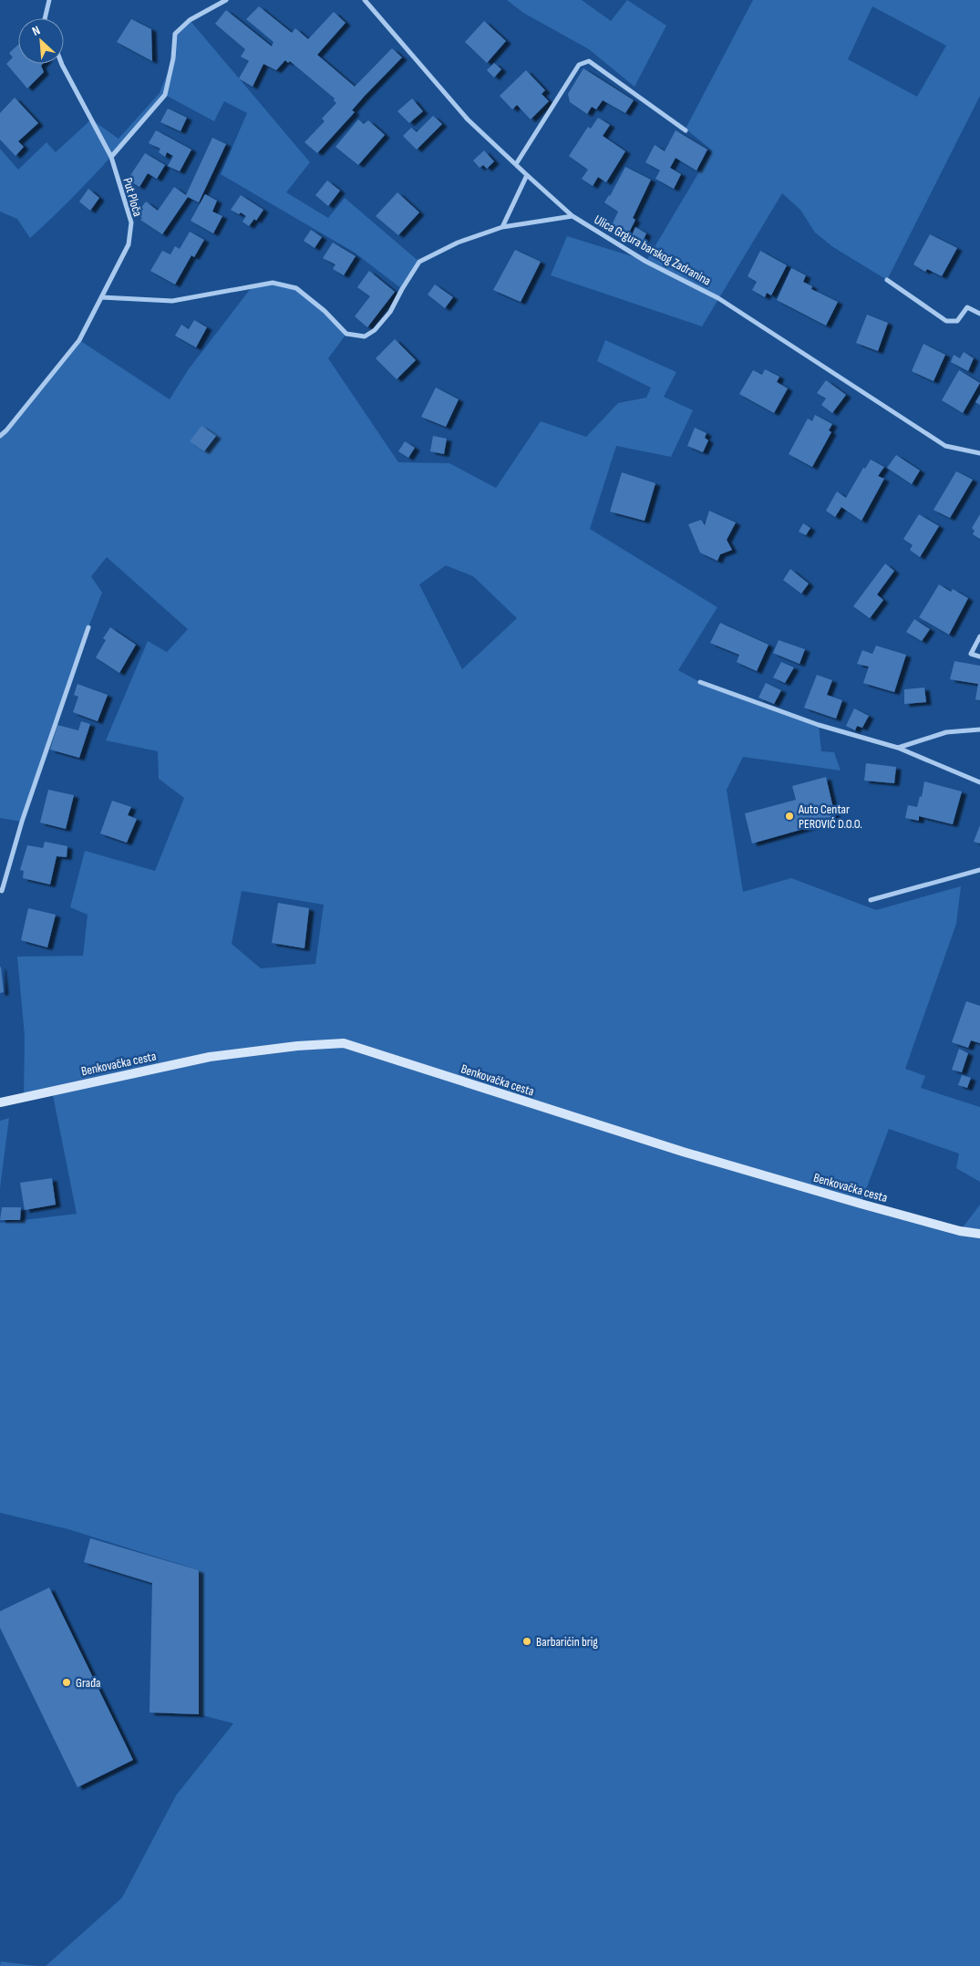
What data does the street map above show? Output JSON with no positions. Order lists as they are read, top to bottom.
{
  "streets": {
    "main road": ["Benkovačka cesta"],
    "street": ["Put Ploča", "Ulica Grgura barskog Zadranina"]
  },
  "places": ["Auto Centar PEROVIĆ D.O.O.", "Barbarićin brig", "Građa"],
  "north": "top left"
}
